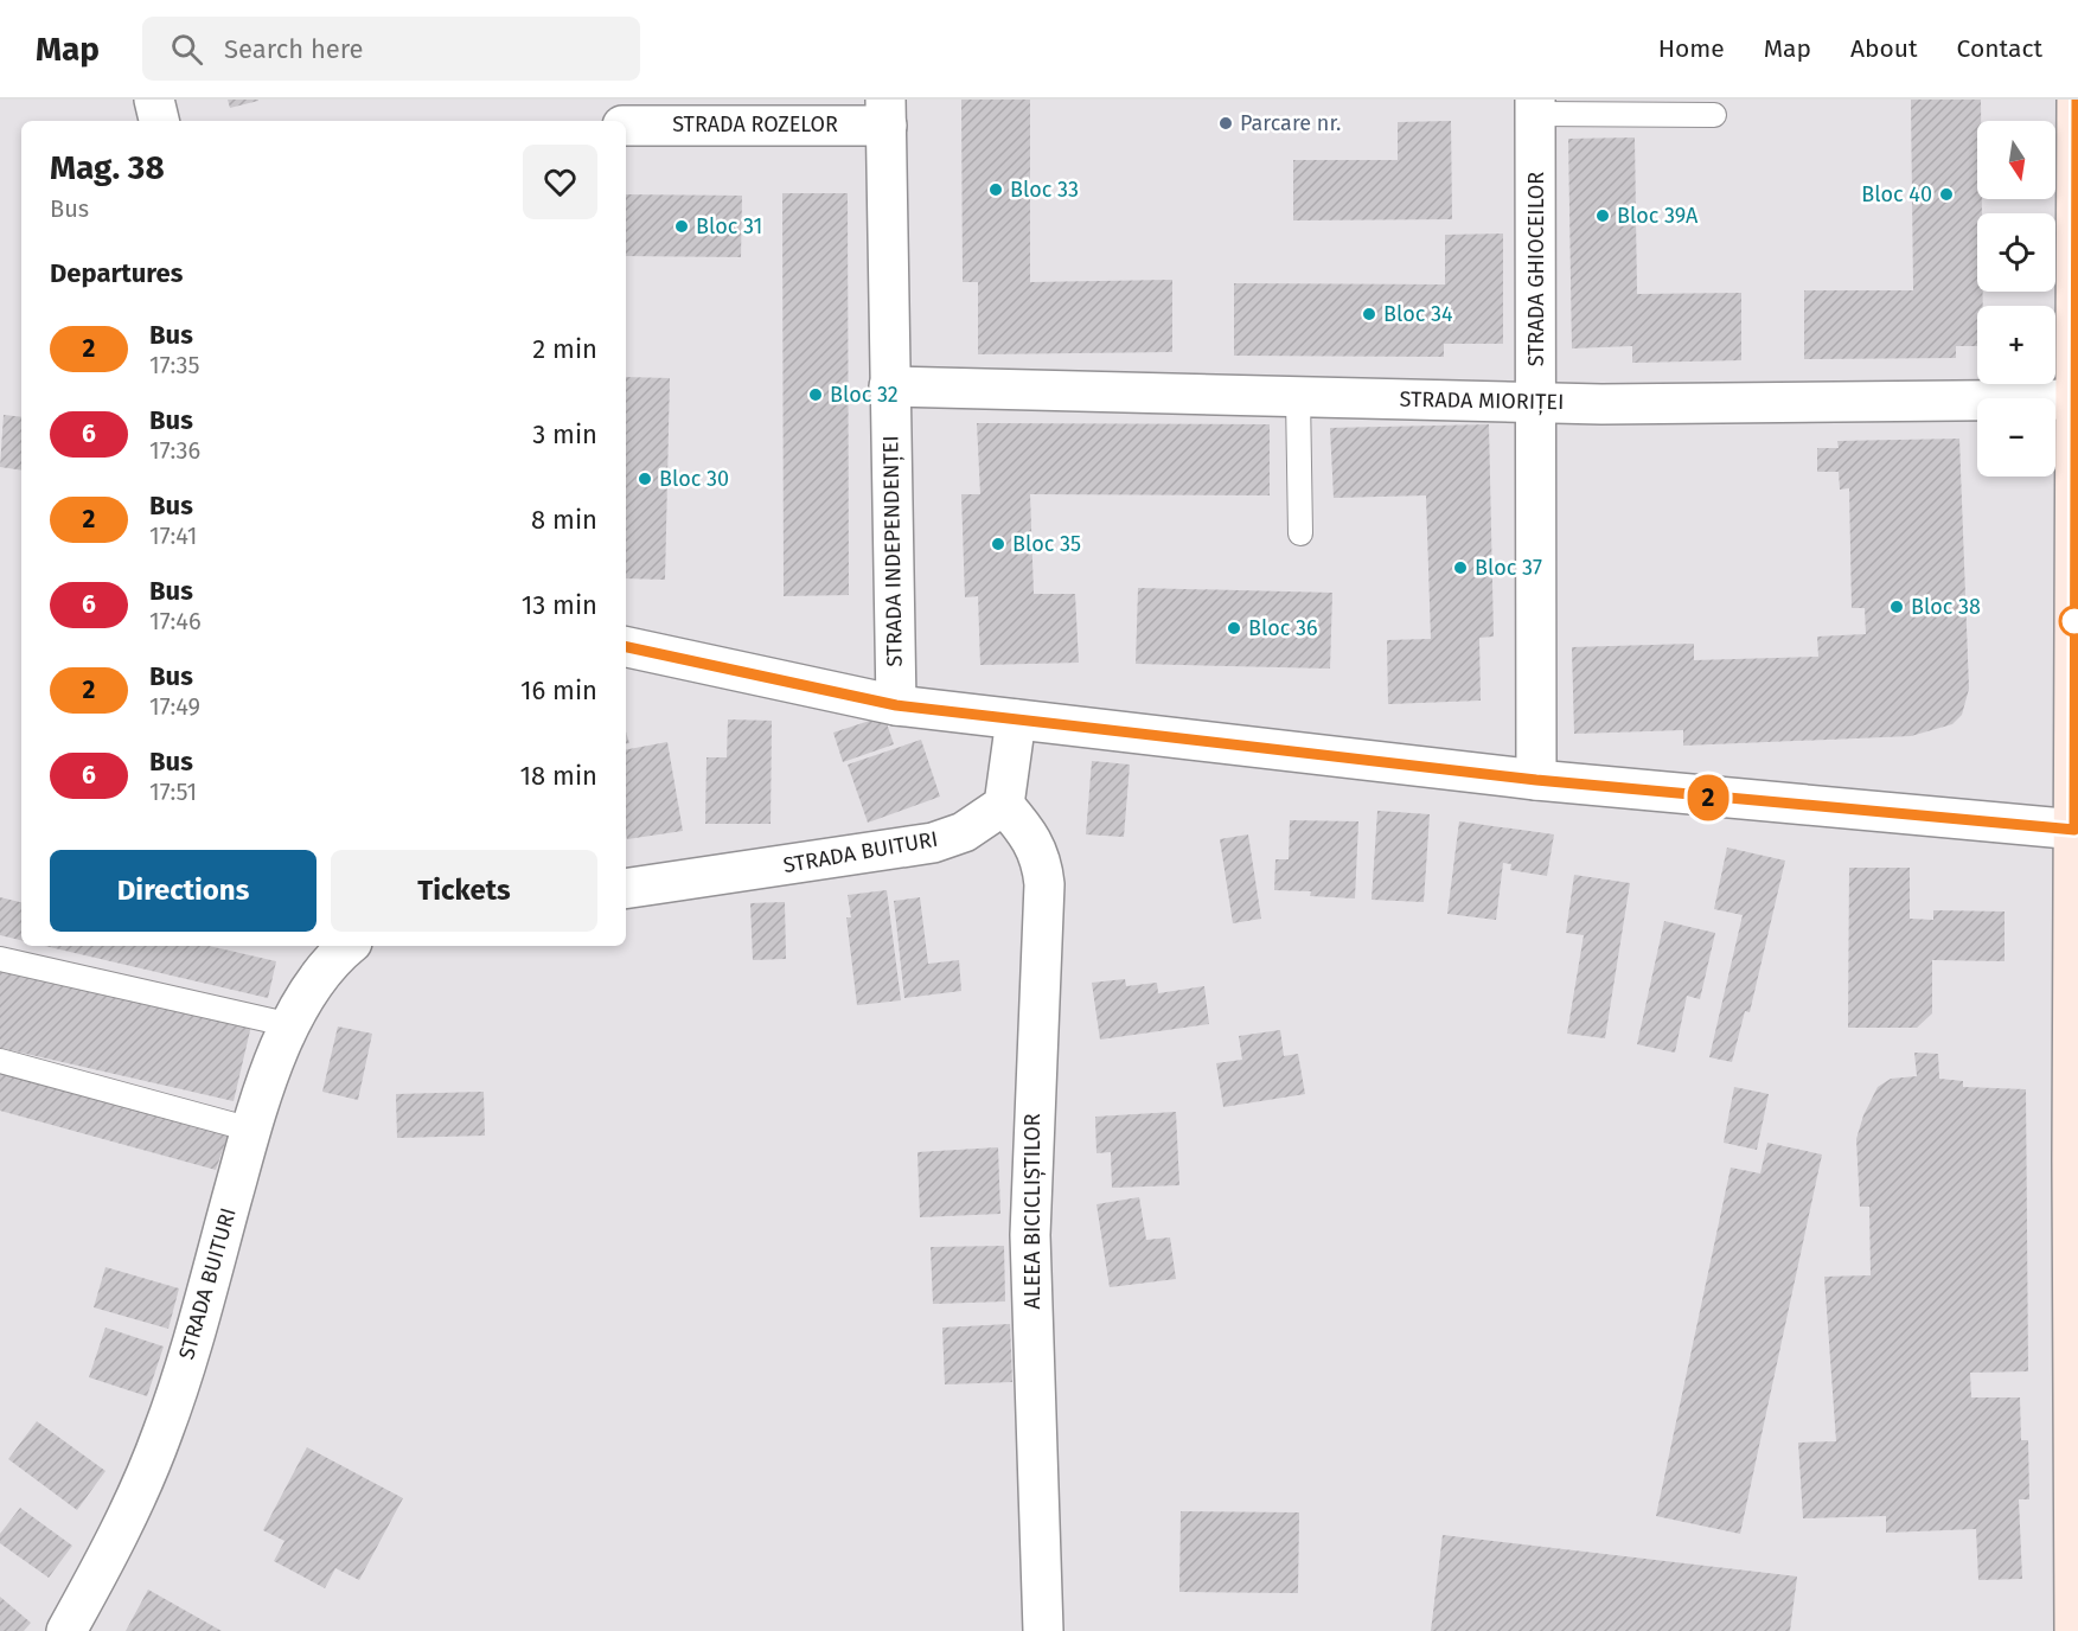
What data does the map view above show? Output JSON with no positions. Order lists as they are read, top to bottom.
{
  "streets": {
    "street": [
      "STRADA ROZELOR",
      "STRADA GHIOCEILOR",
      "STRADA MIORIȚEI",
      "STRADA INDEPENDENȚEI",
      "STRADA BUITURI",
      "ALEEA BICICLIȘTILOR"
    ]
  },
  "crossings": [
    ["STRADA ROZELOR", "STRADA INDEPENDENȚEI"],
    ["STRADA GHIOCEILOR", "STRADA MIORIȚEI"],
    ["STRADA MIORIȚEI", "STRADA INDEPENDENȚEI"],
    ["STRADA BUITURI", "ALEEA BICICLIȘTILOR"]
  ],
  "places": [
    "Parcare nr.",
    "Bloc 33",
    "Bloc 40",
    "Bloc 39A",
    "Bloc 31",
    "Bloc 34",
    "Bloc 32",
    "Bloc 30",
    "Bloc 35",
    "Bloc 37",
    "Bloc 38",
    "Bloc 36"
  ],
  "lines": ["bus line 2"],
  "north": "bottom",
  "page": {
    "header": "Map",
    "search": "Search here",
    "nav": [
      "Home",
      "Map",
      "About",
      "Contact"
    ],
    "on_map": "2",
    "map_buttons": ["+", "−"],
    "heading": [
      ["Mag. 38", "Bus"],
      "Departures"
    ],
    "list": [
      {
        "mark": "2",
        "name": "Bus",
        "note": "17:35",
        "value": "2 min"
      },
      {
        "mark": "6",
        "name": "Bus",
        "note": "17:36",
        "value": "3 min"
      },
      {
        "mark": "2",
        "name": "Bus",
        "note": "17:41",
        "value": "8 min"
      },
      {
        "mark": "6",
        "name": "Bus",
        "note": "17:46",
        "value": "13 min"
      },
      {
        "mark": "2",
        "name": "Bus",
        "note": "17:49",
        "value": "16 min"
      },
      {
        "mark": "6",
        "name": "Bus",
        "note": "17:51",
        "value": "18 min"
      }
    ],
    "buttons": ["Directions", "Tickets"]
  }
}
